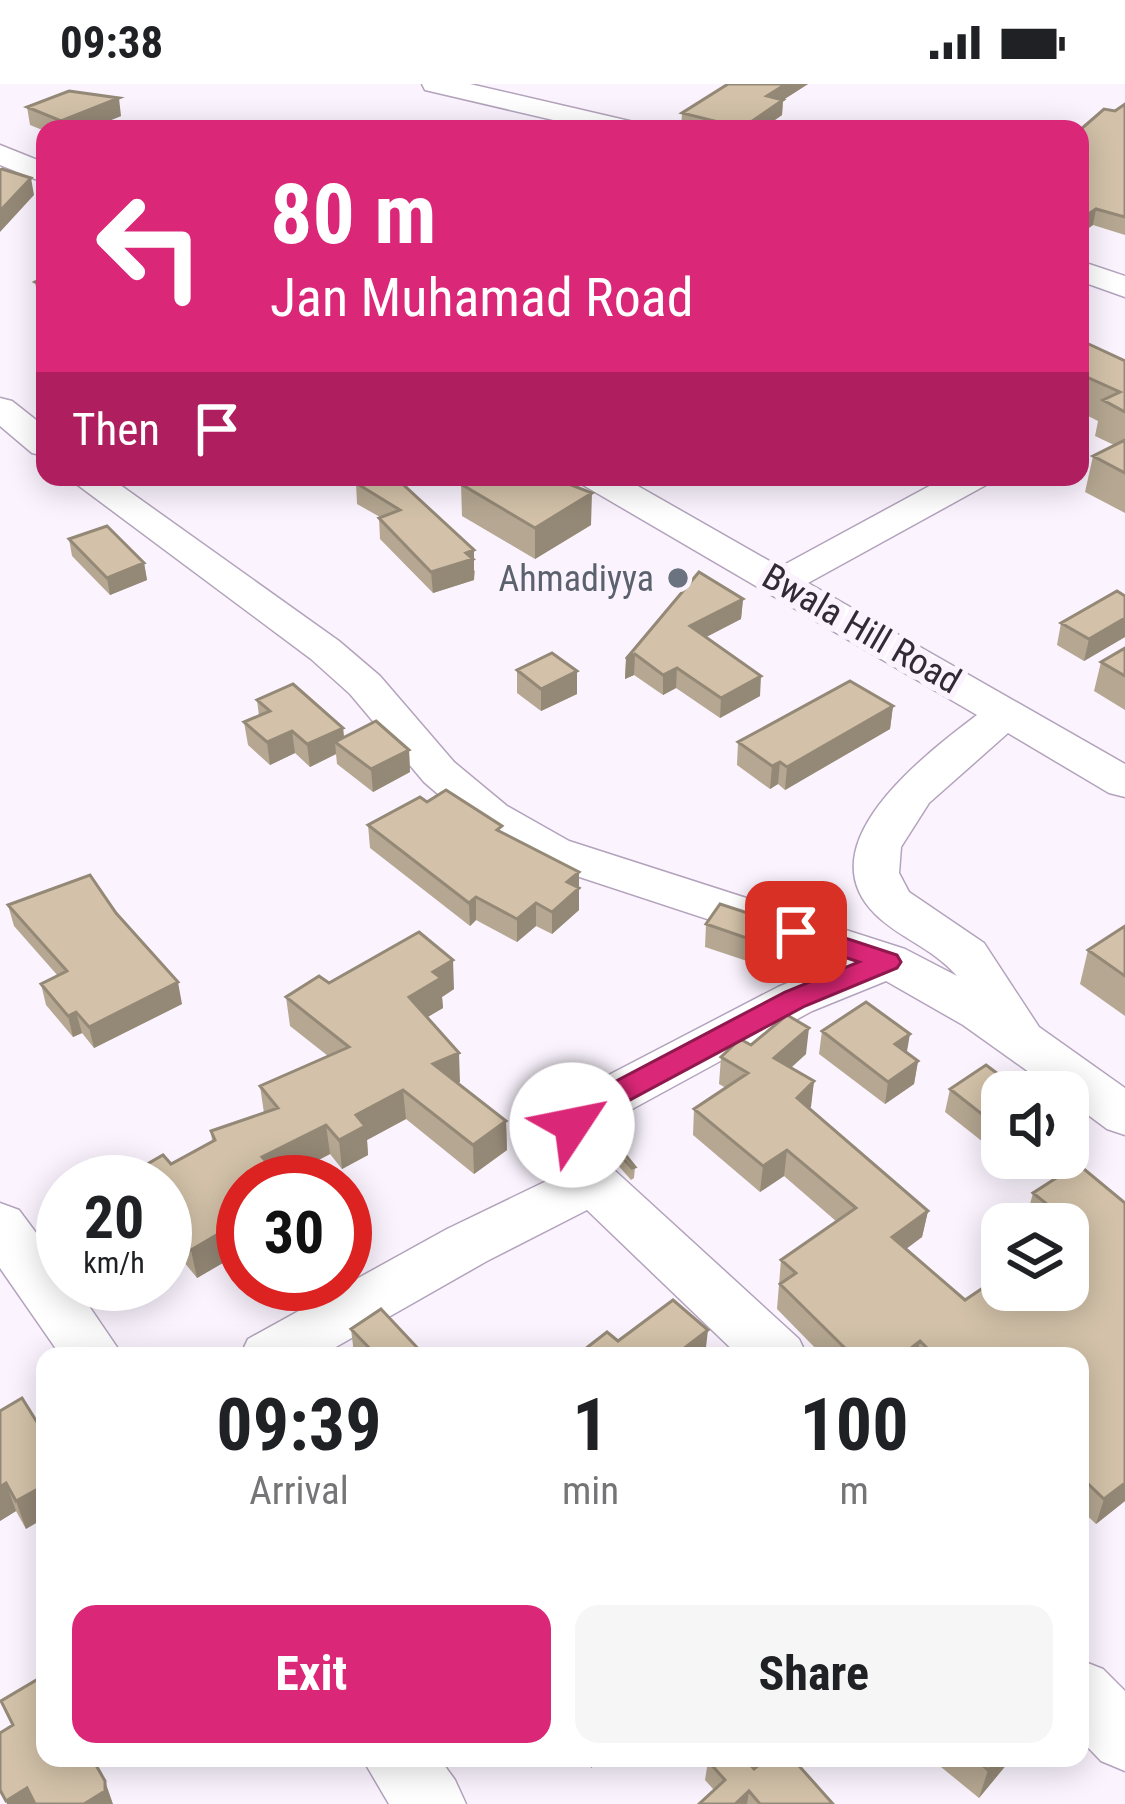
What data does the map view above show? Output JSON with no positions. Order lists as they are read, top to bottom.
{
  "streets": {
    "street": ["Bwala Hill Road"]
  },
  "places": ["Ahmadiyya"],
  "page": {
    "status": "09:38",
    "turn": ["80 m", "Jan Muhamad Road"],
    "then": "Then",
    "speed": "20 km/h",
    "limit": "30",
    "eta": [
      "09:39",
      "Arrival",
      "1",
      "min",
      "100",
      "m"
    ],
    "buttons": ["Exit", "Share"]
  }
}
